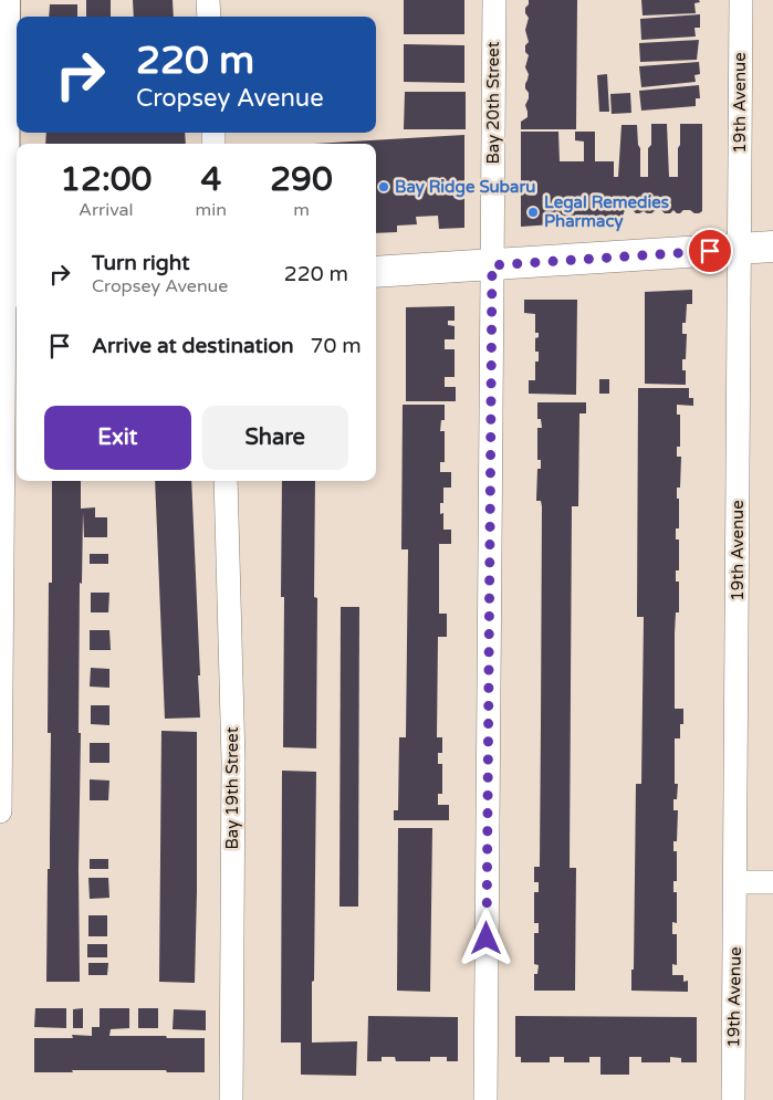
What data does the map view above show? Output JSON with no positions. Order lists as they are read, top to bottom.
{
  "streets": {
    "street": ["Bay 20th Street", "19th Avenue", "Bay 19th Street"]
  },
  "places": ["Bay Ridge Subaru", "Legal Remedies Pharmacy"],
  "page": {
    "turn": ["220 m", "Cropsey Avenue"],
    "eta": [
      "12:00",
      "Arrival",
      "4",
      "min",
      "290",
      "m"
    ],
    "list": [
      {
        "name": "Turn right",
        "note": "Cropsey Avenue",
        "value": "220 m"
      },
      {
        "name": "Arrive at destination",
        "value": "70 m"
      }
    ],
    "buttons": ["Exit", "Share"]
  }
}
